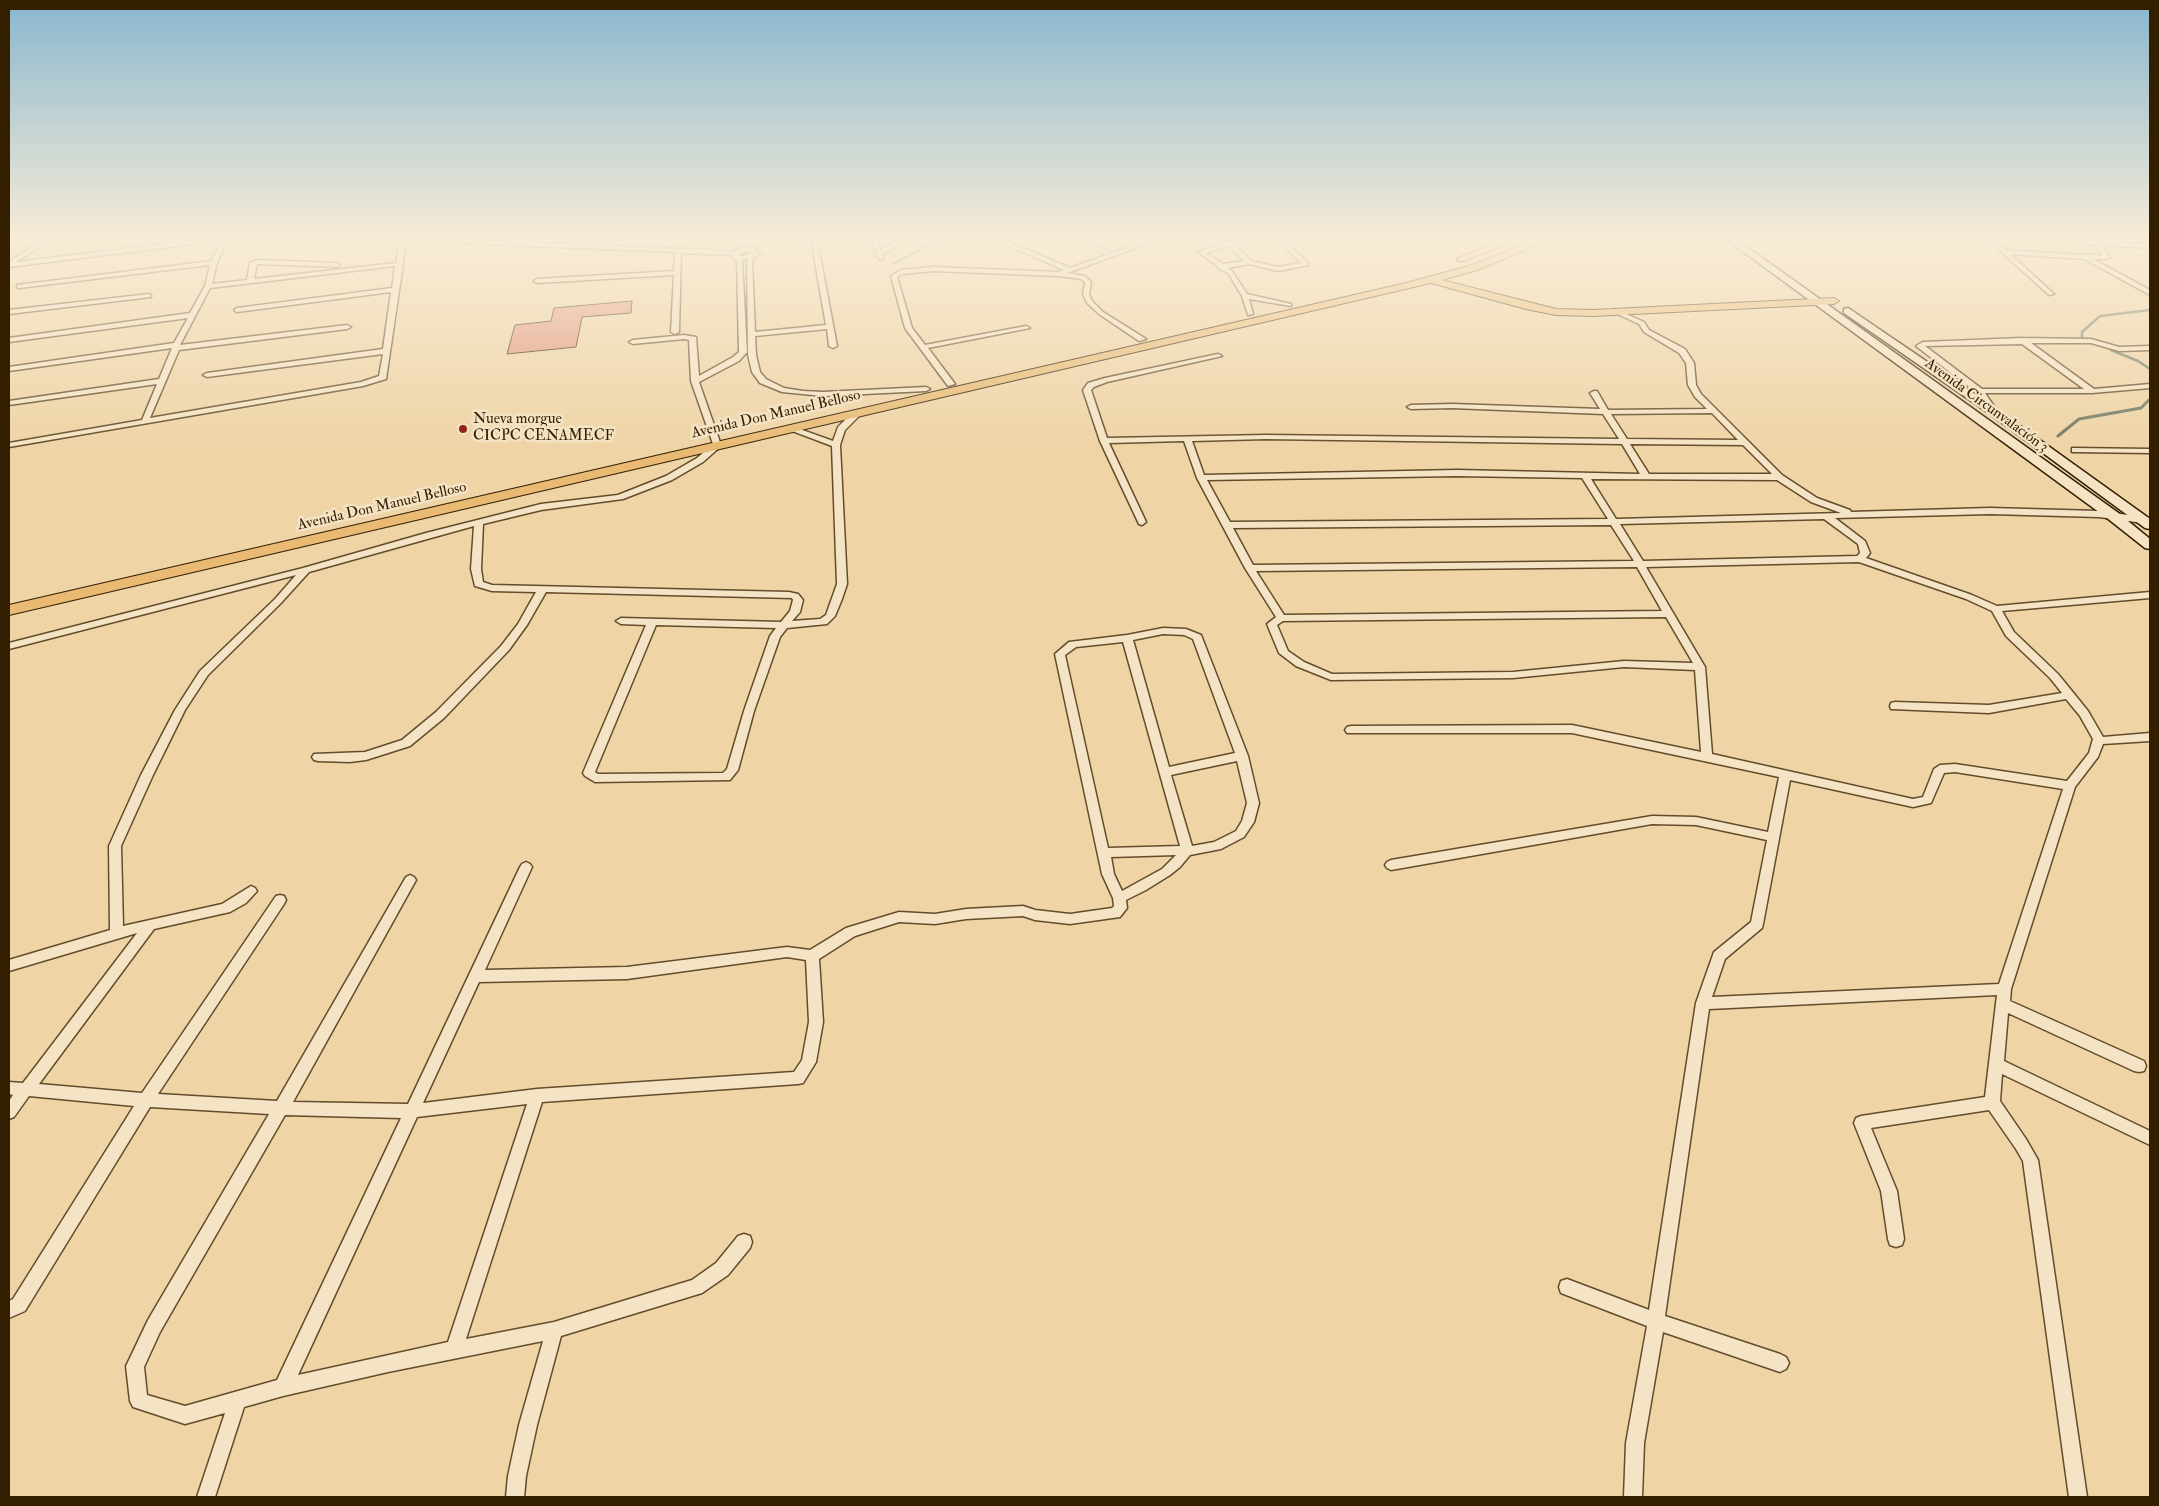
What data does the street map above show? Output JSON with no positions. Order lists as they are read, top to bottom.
{
  "streets": {
    "main road": ["Avenida Circunvalación 3", "Avenida Don Manuel Belloso"]
  },
  "places": ["Nueva morgue CICPC CENAMECF"]
}
